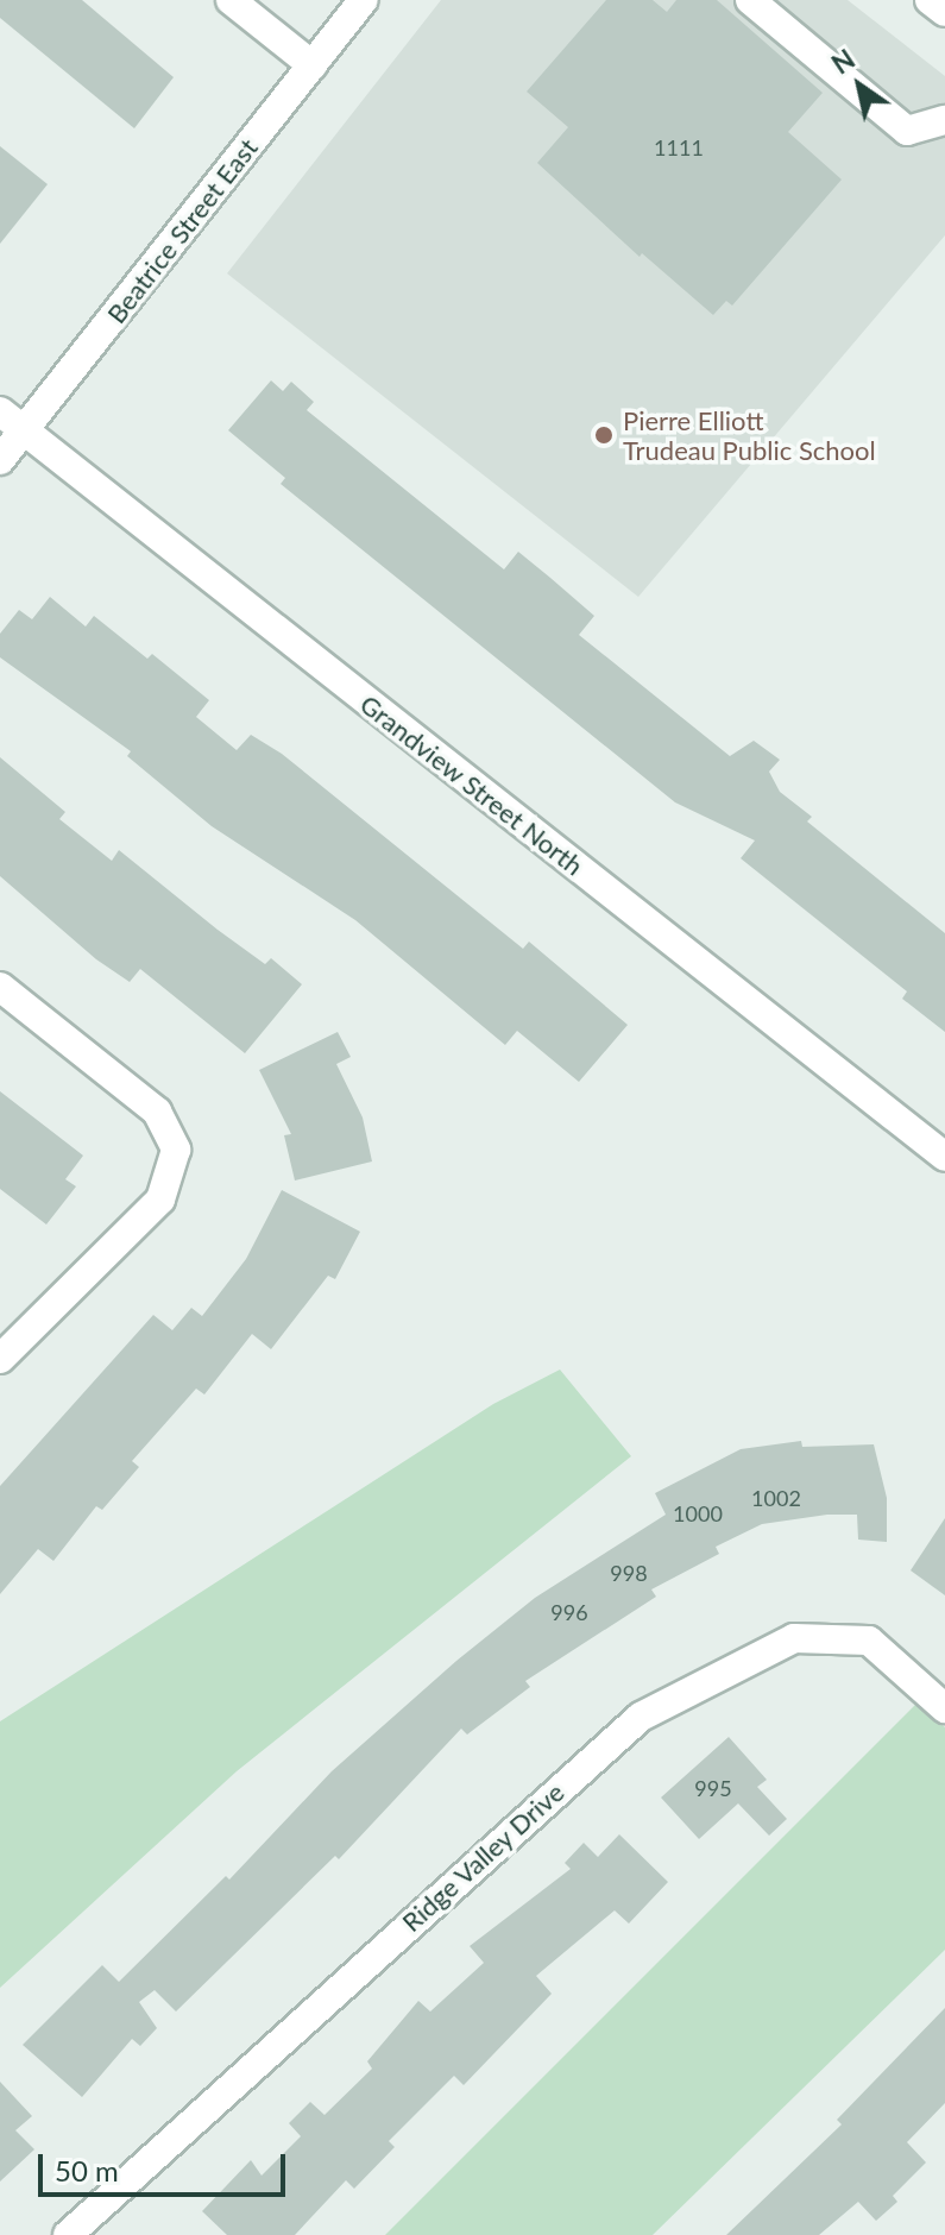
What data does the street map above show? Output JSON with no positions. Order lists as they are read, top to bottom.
{
  "streets": {
    "street": ["Beatrice Street East", "Grandview Street North", "Ridge Valley Drive"]
  },
  "crossings": [
    ["Beatrice Street East", "Grandview Street North"]
  ],
  "places": ["Pierre Elliott Trudeau Public School"],
  "house_numbers": [
    "1111",
    "1002",
    "1000",
    "998",
    "996",
    "995"
  ],
  "scale_bar": "50 m",
  "north": "top left"
}
